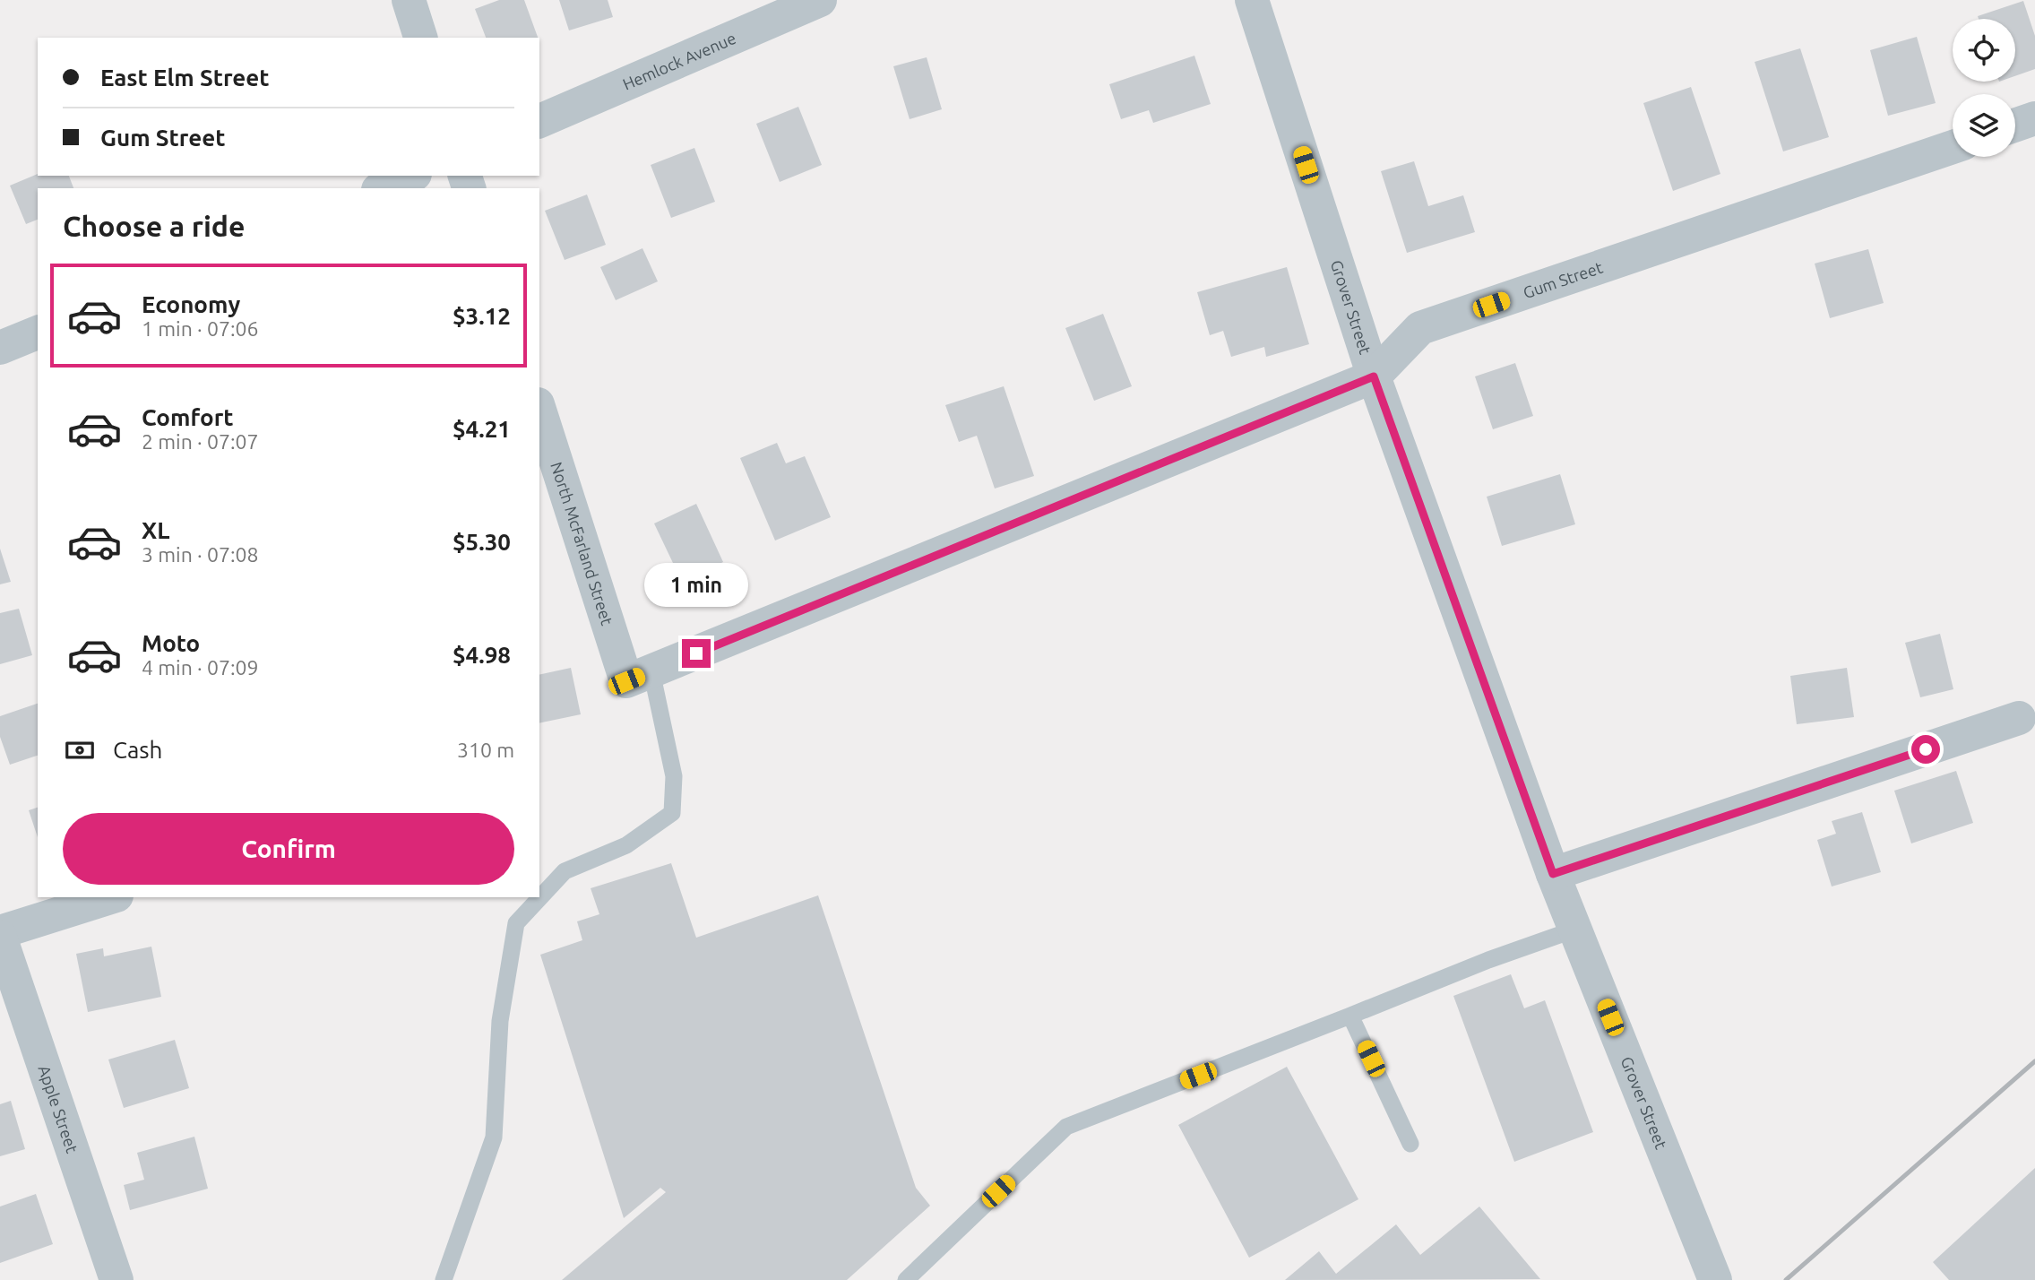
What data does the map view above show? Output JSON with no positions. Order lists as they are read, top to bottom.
{
  "streets": {
    "street": [
      "Hemlock Avenue",
      "Gum Street",
      "Grover Street",
      "North McFarland Street",
      "Apple Street"
    ]
  },
  "crossings": [
    ["Gum Street", "Grover Street"],
    ["Gum Street", "North McFarland Street"]
  ],
  "page": {
    "banner": ["East Elm Street", "Gum Street"],
    "heading": "Choose a ride",
    "list": [
      {
        "name": "Economy",
        "note": "1 min · 07:06",
        "value": "$3.12"
      },
      {
        "name": "Comfort",
        "note": "2 min · 07:07",
        "value": "$4.21"
      },
      {
        "name": "XL",
        "note": "3 min · 07:08",
        "value": "$5.30"
      },
      {
        "name": "Moto",
        "note": "4 min · 07:09",
        "value": "$4.98"
      }
    ],
    "bubble": "1 min",
    "pay": ["Cash", "310 m"],
    "buttons": "Confirm"
  }
}
